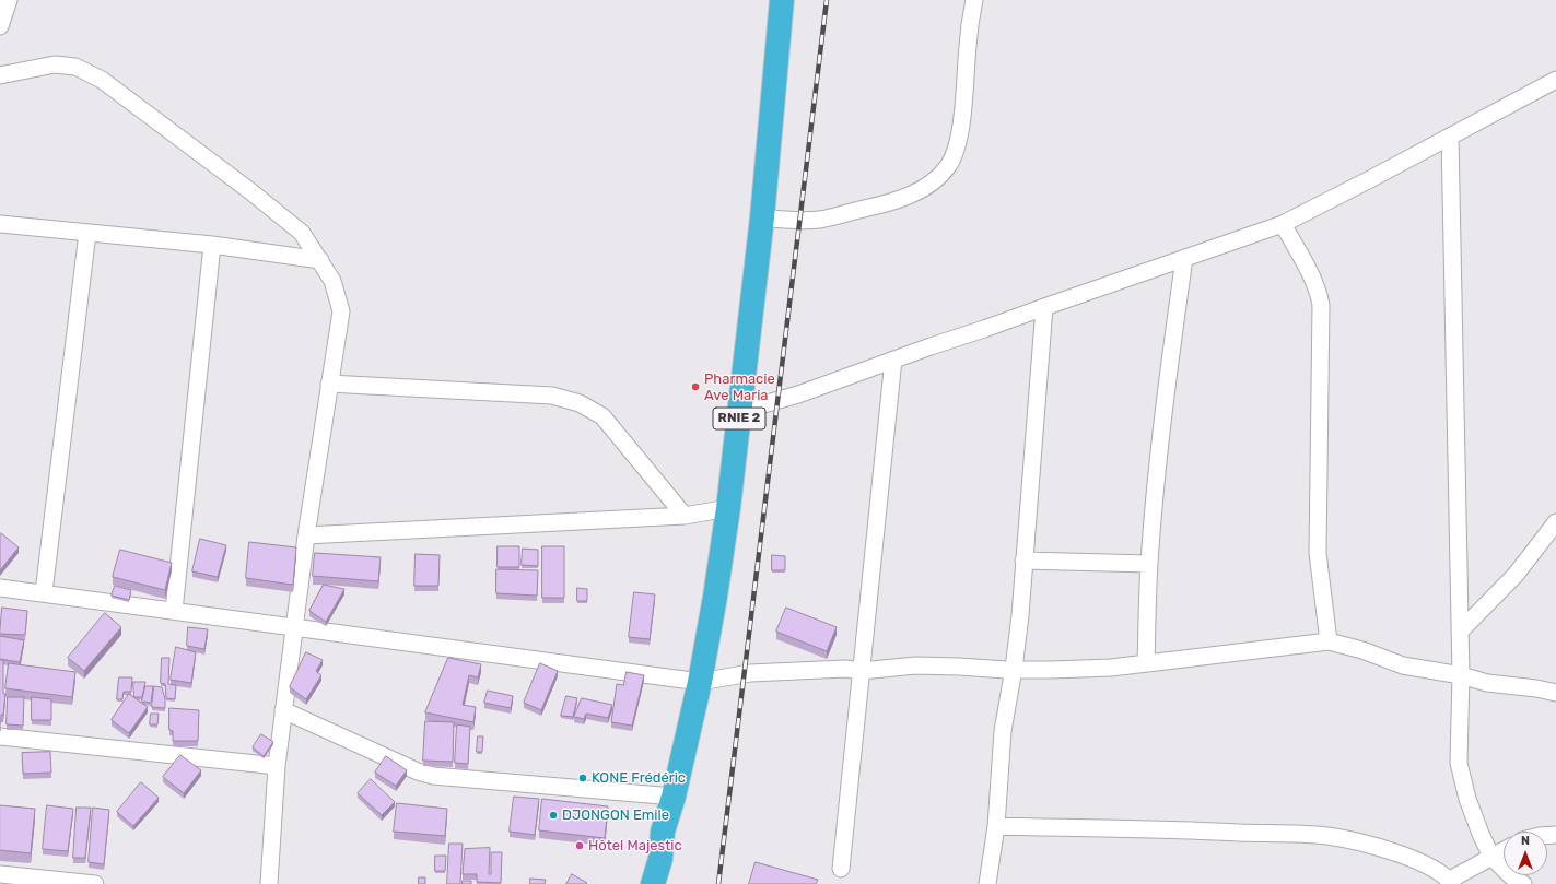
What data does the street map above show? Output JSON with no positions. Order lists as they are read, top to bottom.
{
  "streets": {
    "highway": ["RNIE 2"]
  },
  "places": [
    "Pharmacie Ave Maria",
    "KONE Frédéric",
    "DJONGON Emile",
    "Hôtel Majestic"
  ],
  "north": "top"
}
